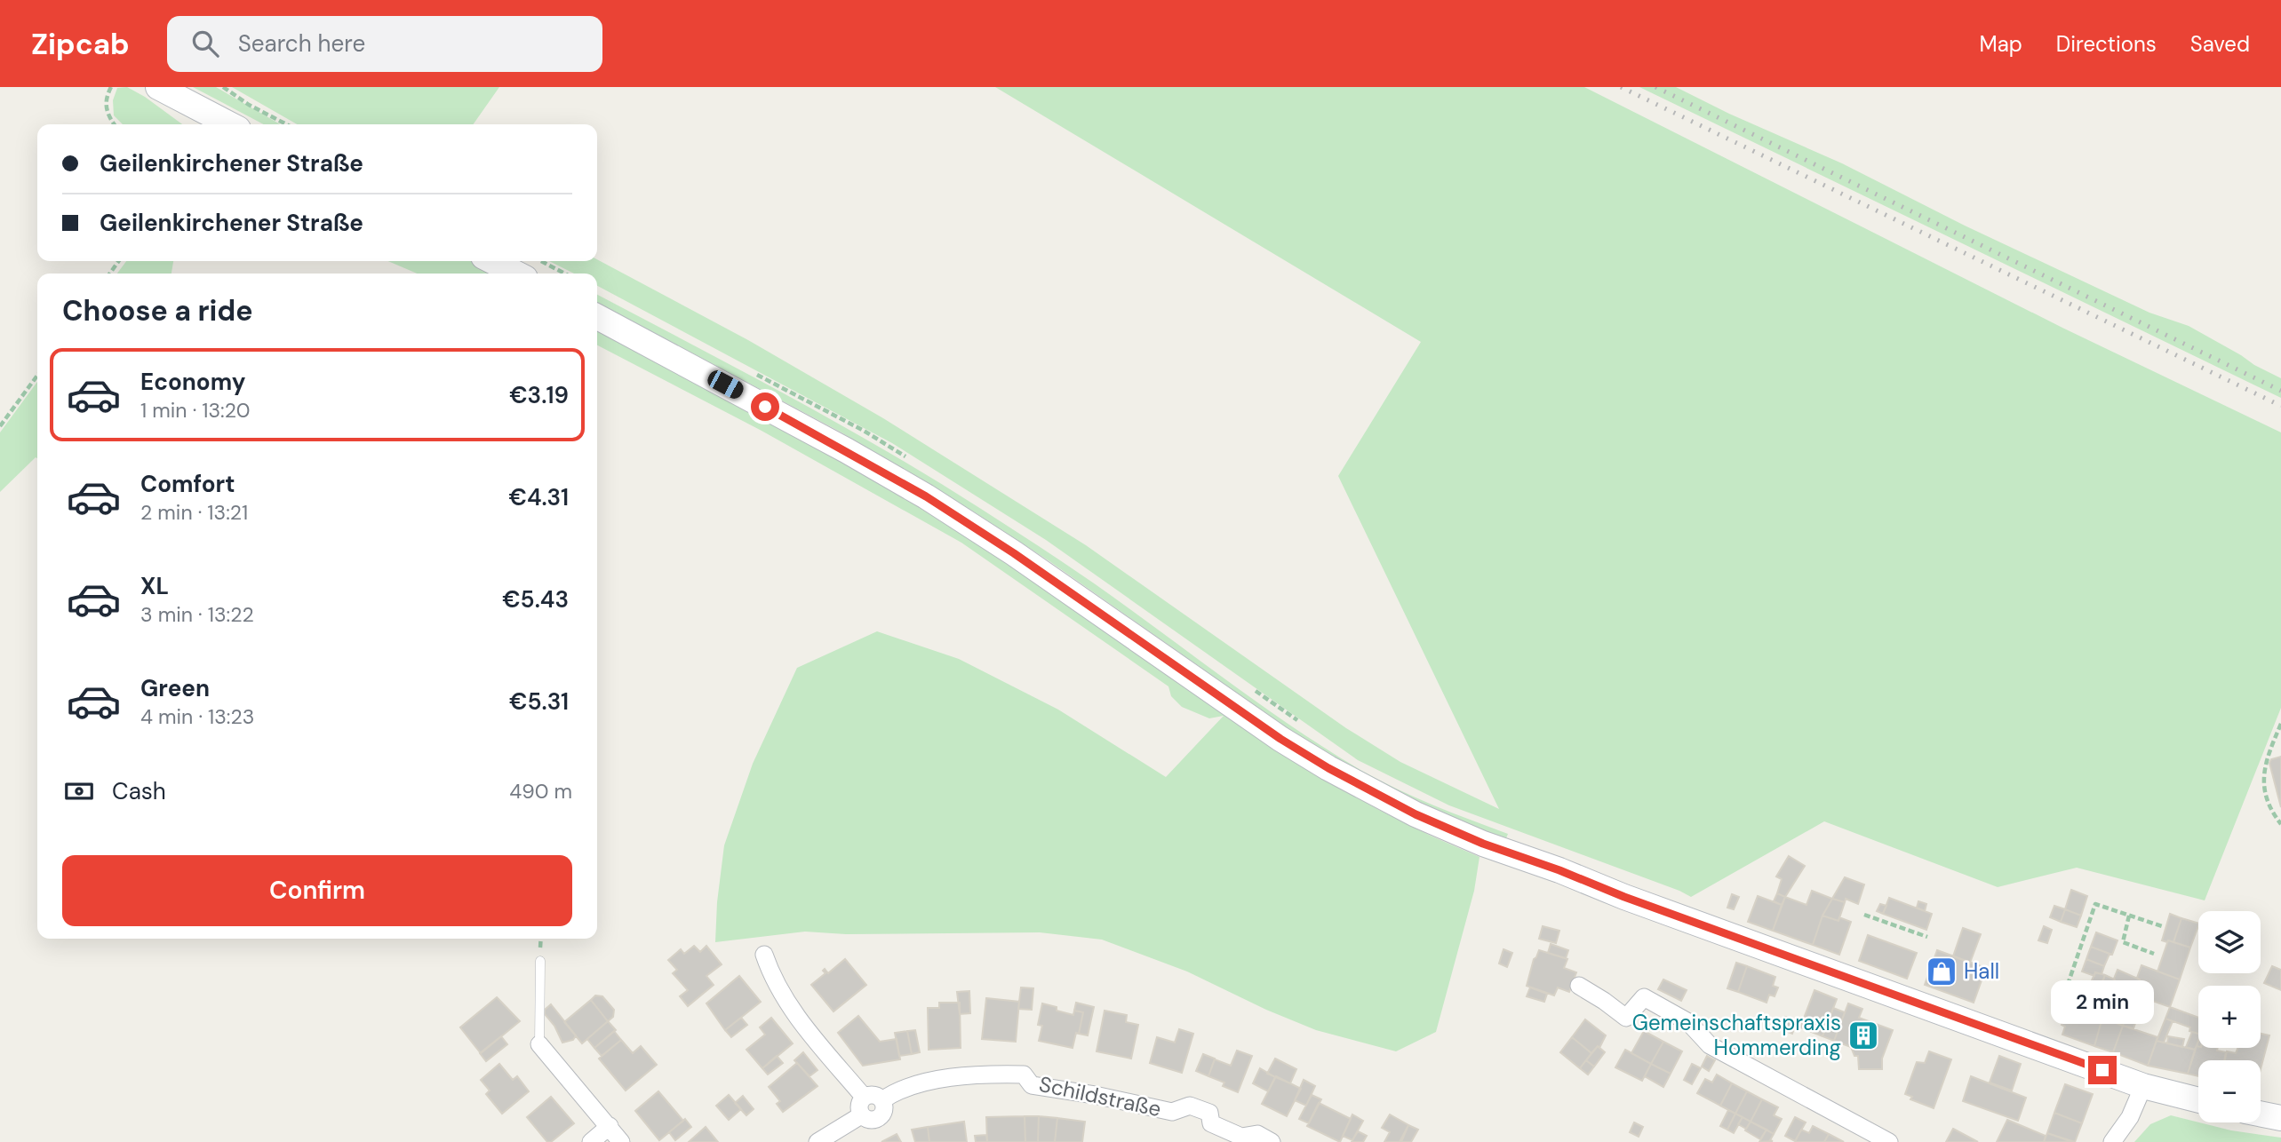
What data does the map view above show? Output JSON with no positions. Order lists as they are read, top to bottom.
{
  "streets": {
    "street": ["Schildstraße"]
  },
  "places": {
    "shop": ["Hall"],
    "building": ["Gemeinschaftspraxis Hommerding"]
  },
  "page": {
    "header": "Zipcab",
    "search": "Search here",
    "nav": ["Map", "Directions", "Saved"],
    "banner": ["Geilenkirchener Straße", "Geilenkirchener Straße"],
    "heading": "Choose a ride",
    "list": [
      {
        "name": "Economy",
        "note": "1 min · 13:20",
        "value": "€3.19"
      },
      {
        "name": "Comfort",
        "note": "2 min · 13:21",
        "value": "€4.31"
      },
      {
        "name": "XL",
        "note": "3 min · 13:22",
        "value": "€5.43"
      },
      {
        "name": "Green",
        "note": "4 min · 13:23",
        "value": "€5.31"
      }
    ],
    "pay": ["Cash", "490 m"],
    "buttons": "Confirm",
    "map_buttons": ["+", "−"],
    "bubble": "2 min"
  }
}
